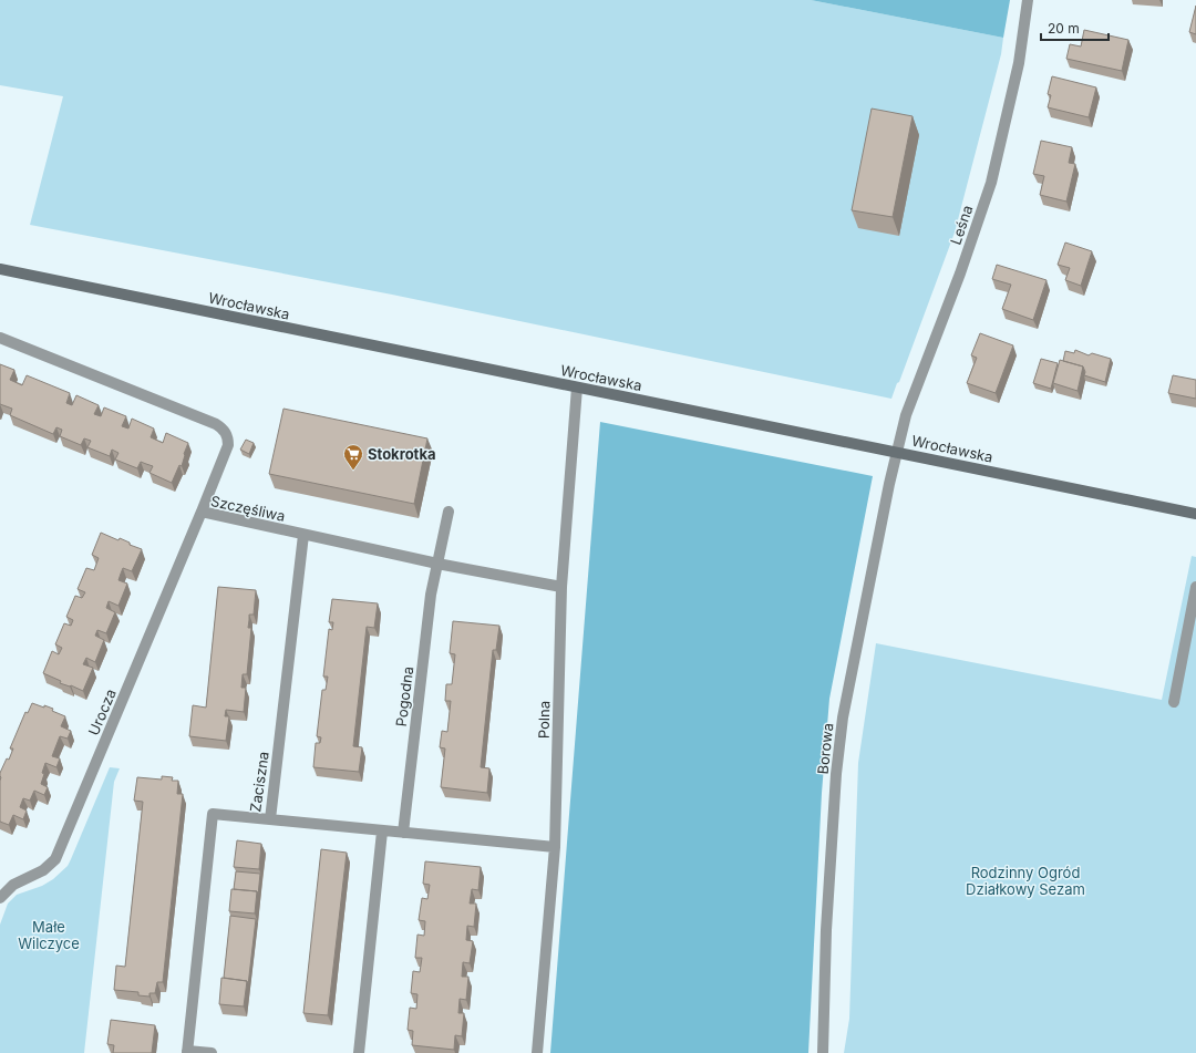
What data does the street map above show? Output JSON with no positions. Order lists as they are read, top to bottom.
{
  "streets": {
    "street": [
      "Leśna",
      "Wrocławska",
      "Szczęśliwa",
      "Pogodna",
      "Urocza",
      "Polna",
      "Borowa",
      "Zaciszna"
    ]
  },
  "crossings": [
    ["Leśna", "Wrocławska"],
    ["Leśna", "Borowa"],
    ["Wrocławska", "Polna"],
    ["Wrocławska", "Borowa"],
    ["Szczęśliwa", "Pogodna"],
    ["Szczęśliwa", "Urocza"],
    ["Szczęśliwa", "Polna"],
    ["Szczęśliwa", "Zaciszna"]
  ],
  "parks": ["Rodzinny Ogród Działkowy Sezam", "Małe Wilczyce"],
  "places": {
    "supermarket": ["Stokrotka"]
  },
  "scale_bar": "20 m"
}
